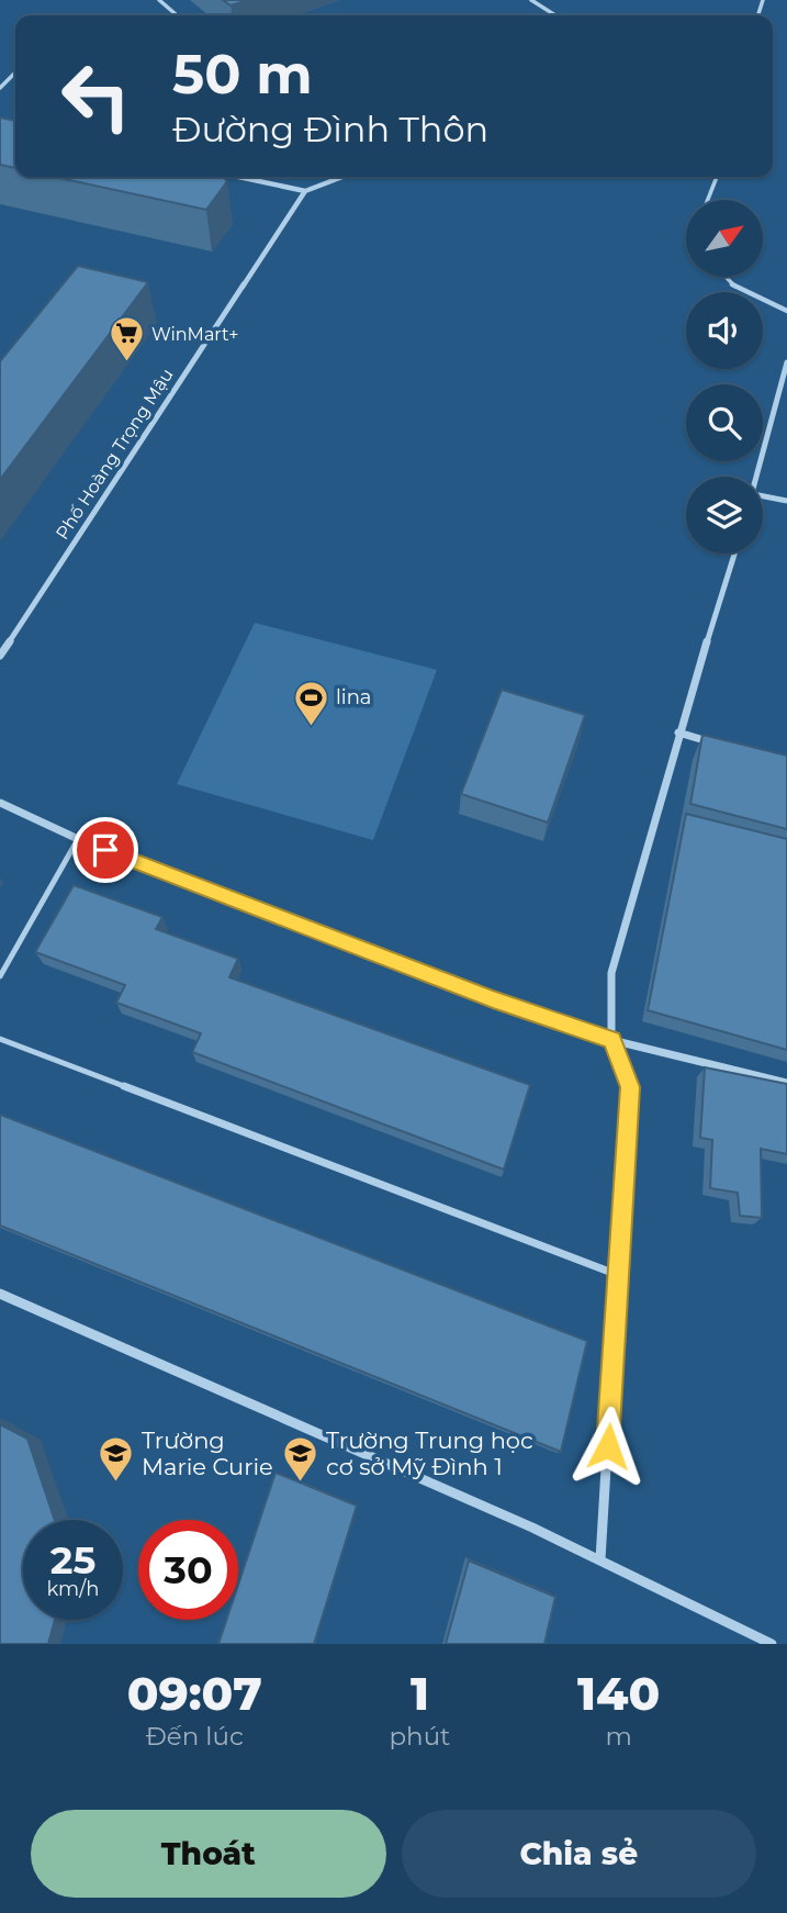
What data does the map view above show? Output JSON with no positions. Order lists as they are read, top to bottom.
{
  "streets": {
    "street": ["Phố Hoàng Trọng Mậu"]
  },
  "places": {
    "supermarket": ["WinMart+"],
    "sports": ["lina"],
    "school or university": ["Trường Marie Curie", "Trường Trung học cơ sở Mỹ Đình 1"]
  },
  "north": "top right",
  "page": {
    "turn": ["50 m", "Đường Đình Thôn"],
    "speed": "25 km/h",
    "limit": "30",
    "eta": [
      "09:07",
      "Đến lúc",
      "1",
      "phút",
      "140",
      "m"
    ],
    "buttons": ["Thoát", "Chia sẻ"]
  }
}
